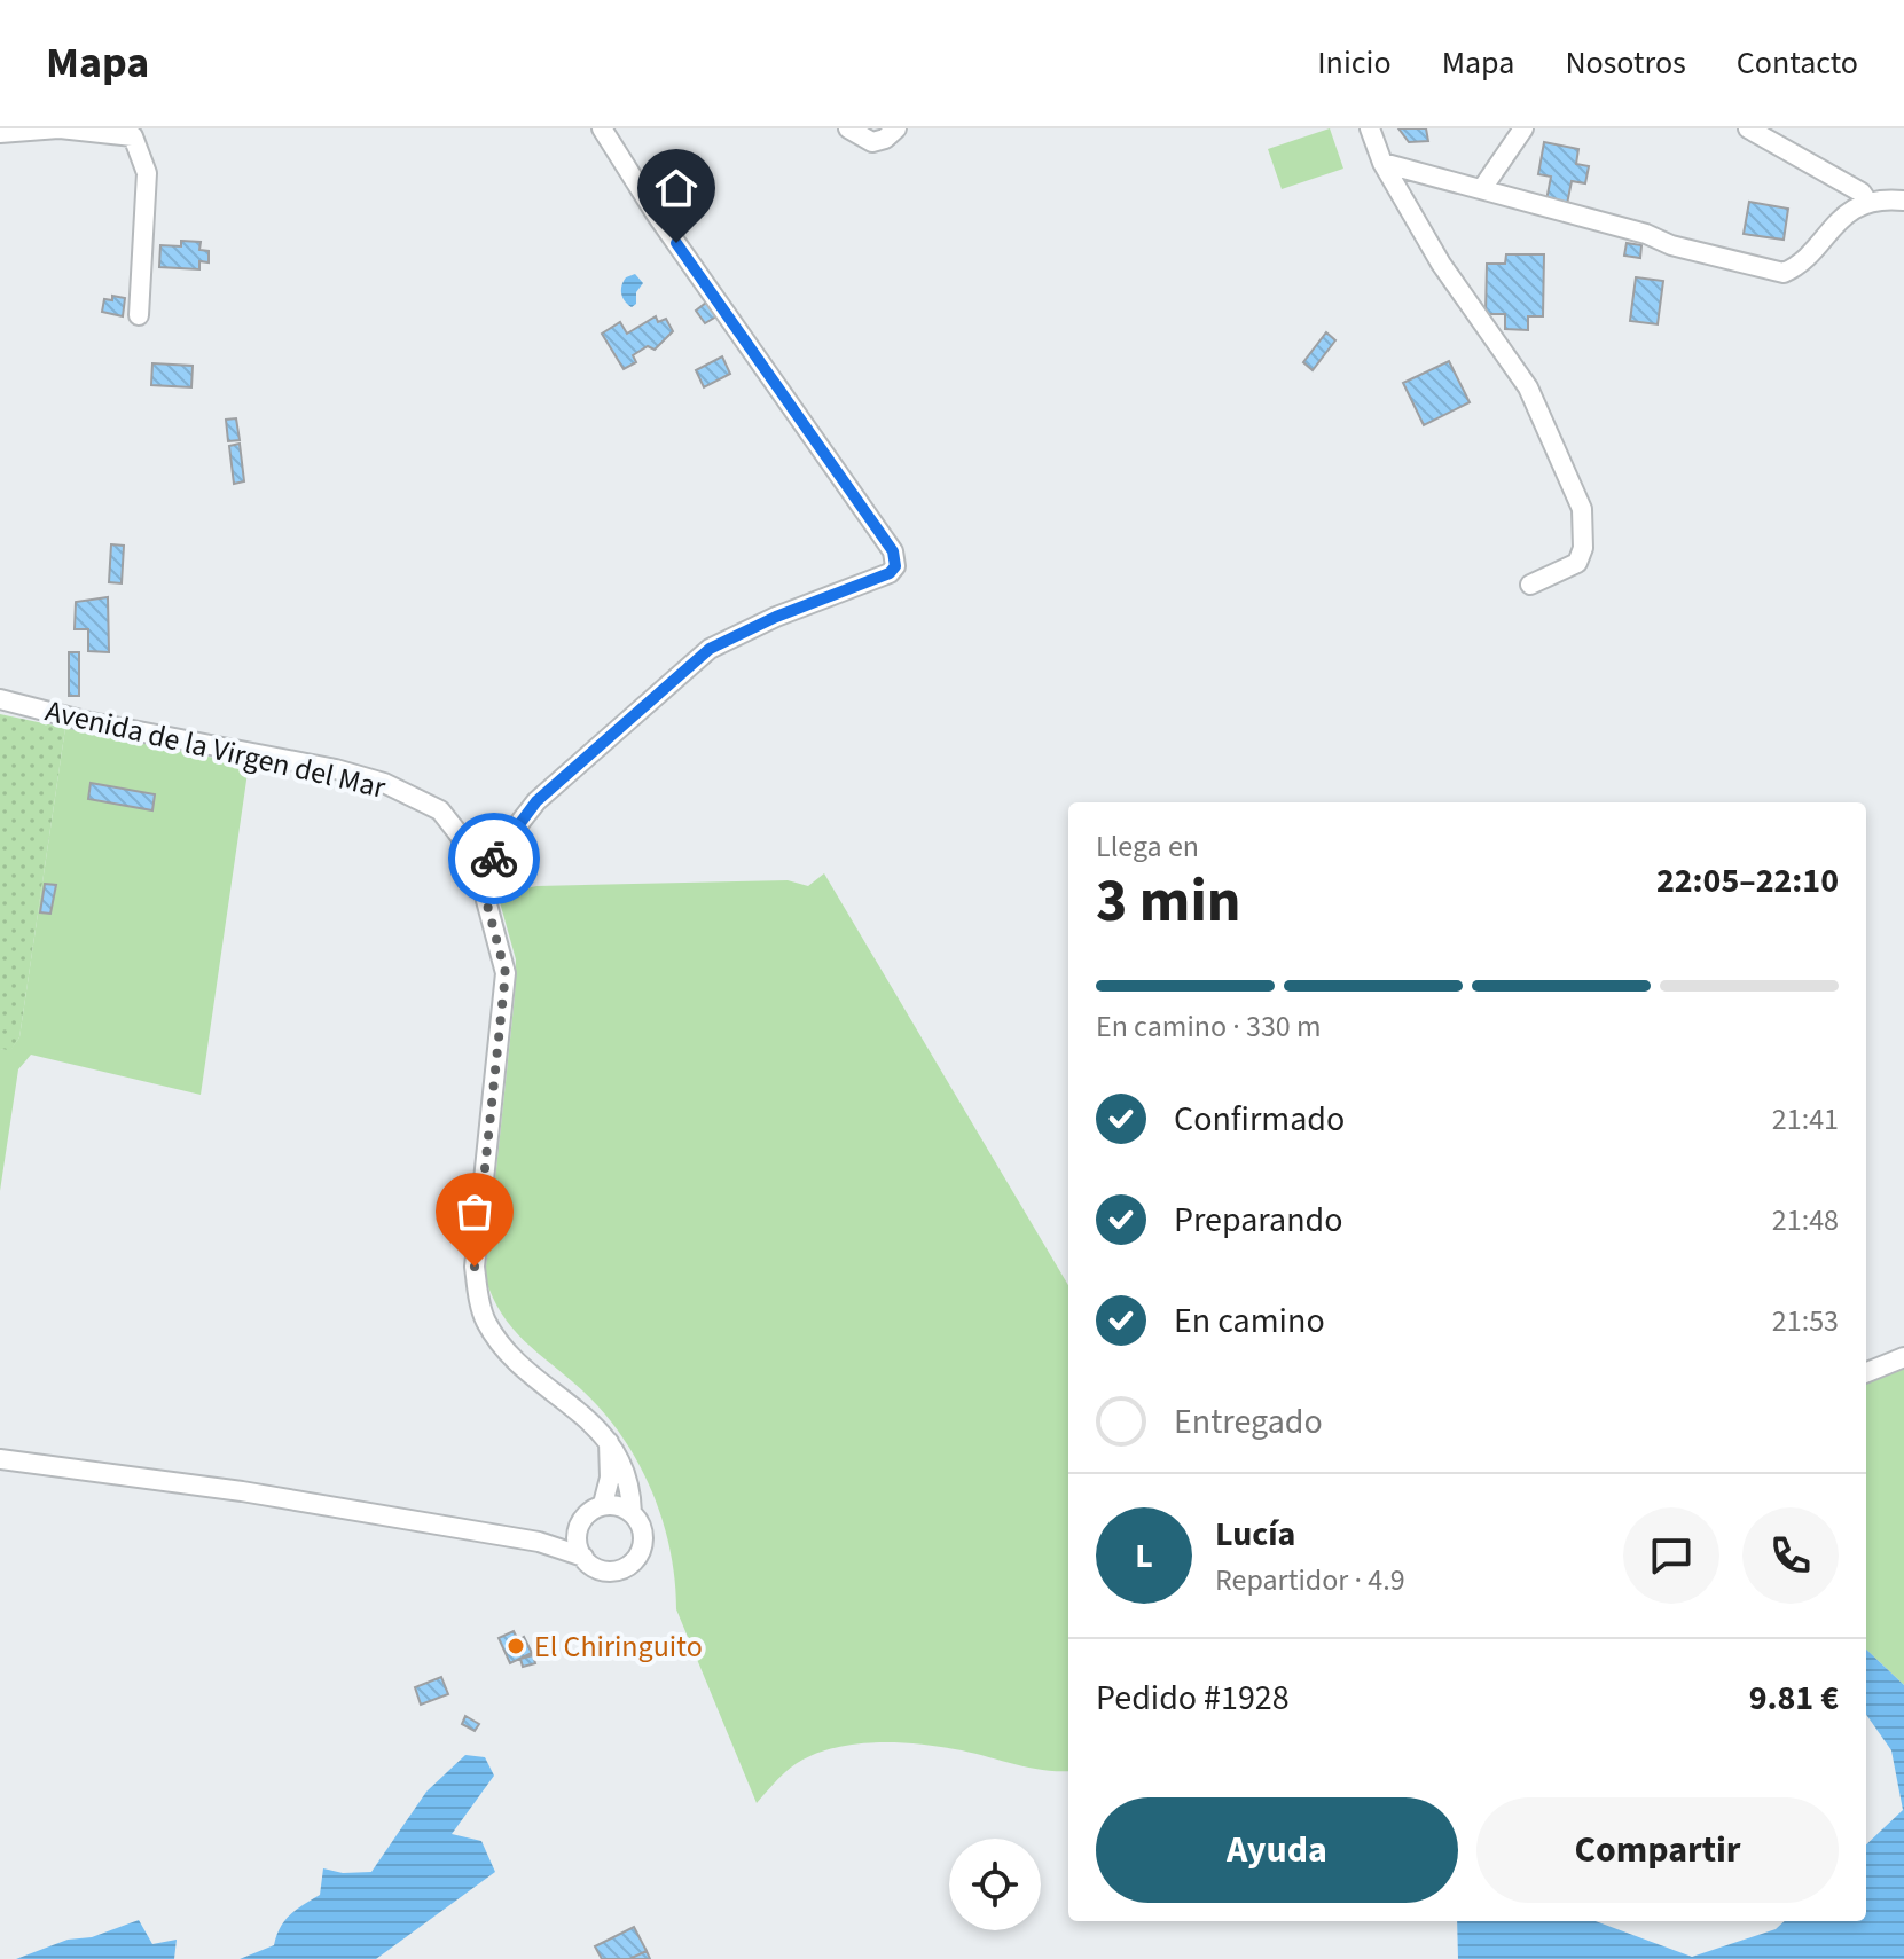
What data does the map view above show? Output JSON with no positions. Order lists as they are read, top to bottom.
{
  "streets": {
    "street": ["Avenida de la Virgen del Mar"]
  },
  "places": ["El Chiringuito"],
  "page": {
    "header": "Mapa",
    "nav": [
      "Inicio",
      "Mapa",
      "Nosotros",
      "Contacto"
    ],
    "heading": ["3 min", "Llega en", "22:05–22:10"],
    "panel": [
      "Lucía",
      "Repartidor · 4.9",
      "Pedido #1928",
      "9.81 €"
    ],
    "bar": "En camino · 330 m",
    "list": [
      ["Confirmado", "21:41"],
      ["Preparando", "21:48"],
      ["En camino", "21:53"],
      "Entregado"
    ],
    "round": "L",
    "buttons": ["Ayuda", "Compartir"]
  }
}
